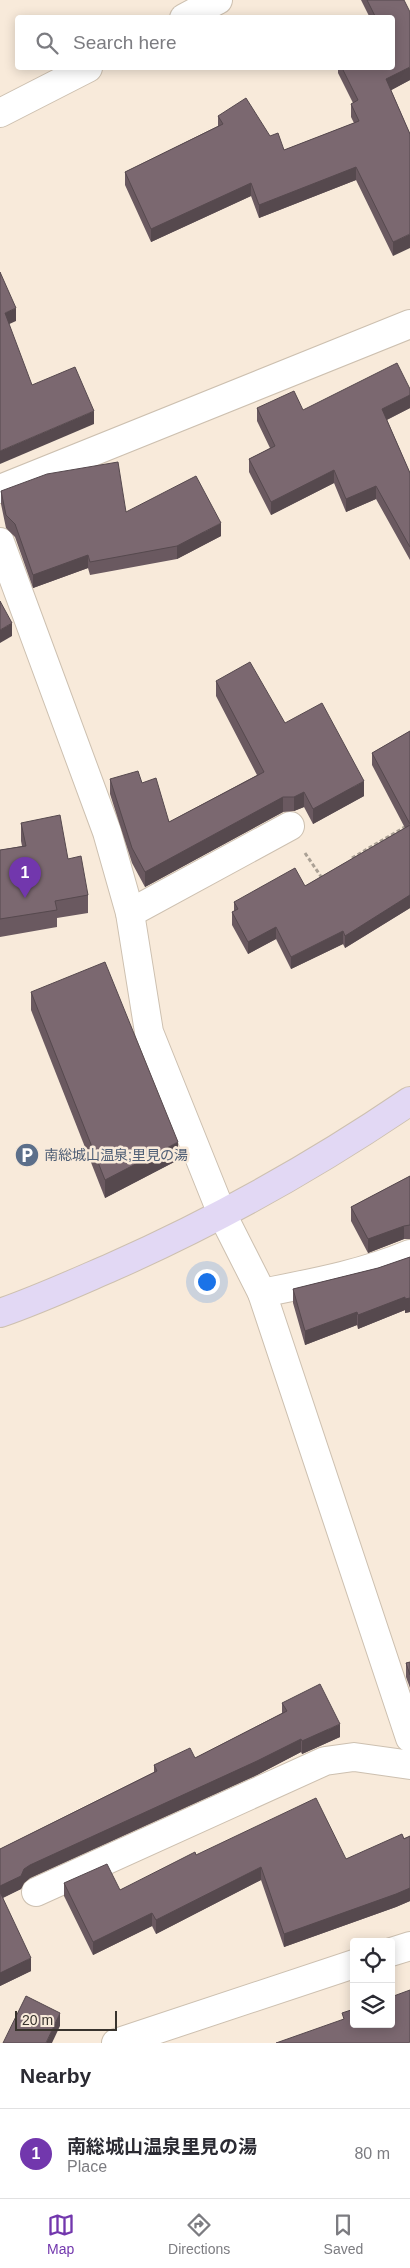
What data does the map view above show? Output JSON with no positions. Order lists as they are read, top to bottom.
{
  "places": {
    "parking": ["南総城山温泉;里見の湯"]
  },
  "scale_bar": "20 m",
  "page": {
    "search": "Search here",
    "pins": "1",
    "scale": "20 m",
    "heading": "Nearby",
    "list": [
      {
        "mark": "1",
        "name": "南総城山温泉里見の湯",
        "note": "Place",
        "value": "80 m"
      }
    ],
    "nav": ["Map", "Directions", "Saved"]
  }
}
